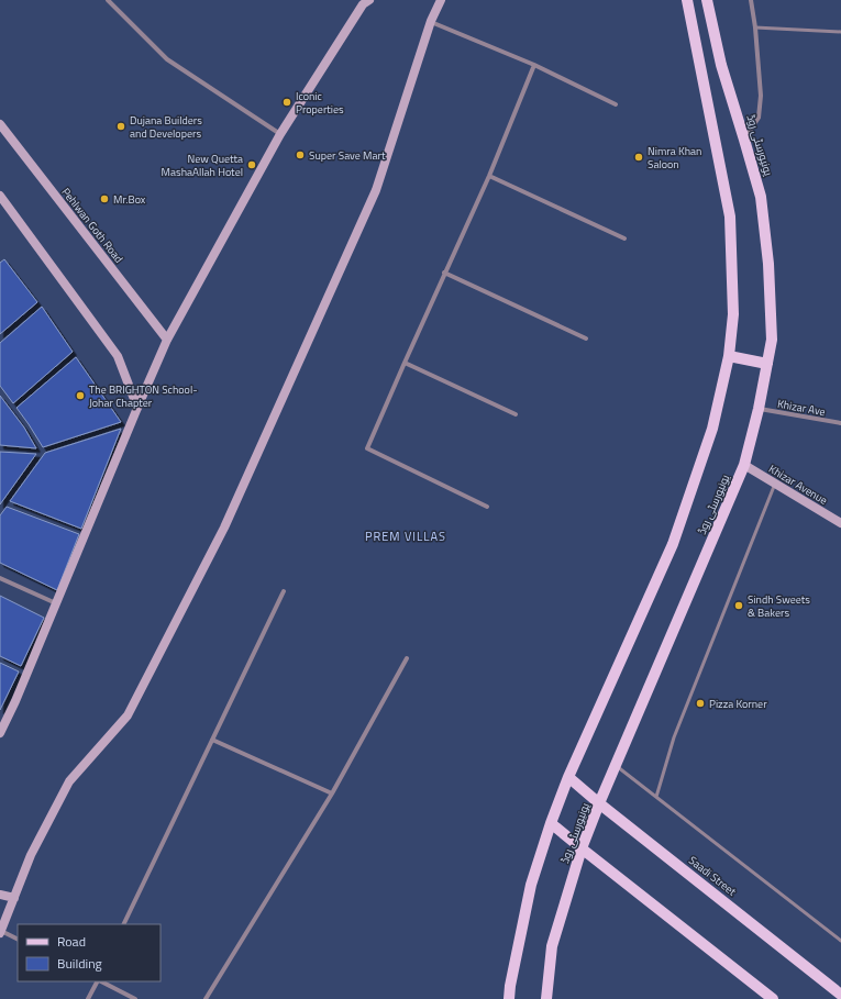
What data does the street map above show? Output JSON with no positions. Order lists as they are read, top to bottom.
{
  "streets": {
    "main road": [
      "یونیورسٹی روڈ",
      "Pehlwan Goth Road",
      "Khizar Avenue",
      "Saadi Street"
    ],
    "street": ["Khizar Ave"]
  },
  "crossings": [
    ["یونیورسٹی روڈ", "Khizar Ave"],
    ["یونیورسٹی روڈ", "Khizar Avenue"],
    ["یونیورسٹی روڈ", "Saadi Street"]
  ],
  "districts": ["PREM VILLAS"],
  "places": [
    "Iconic Properties",
    "Dujana Builders and Developers",
    "Super Save Mart",
    "Nimra Khan Saloon",
    "New Quetta MashaAllah Hotel",
    "Mr.Box",
    "The BRIGHTON School- Johar Chapter",
    "Sindh Sweets & Bakers",
    "Pizza Korner"
  ],
  "legend": ["Road", "Building"]
}
